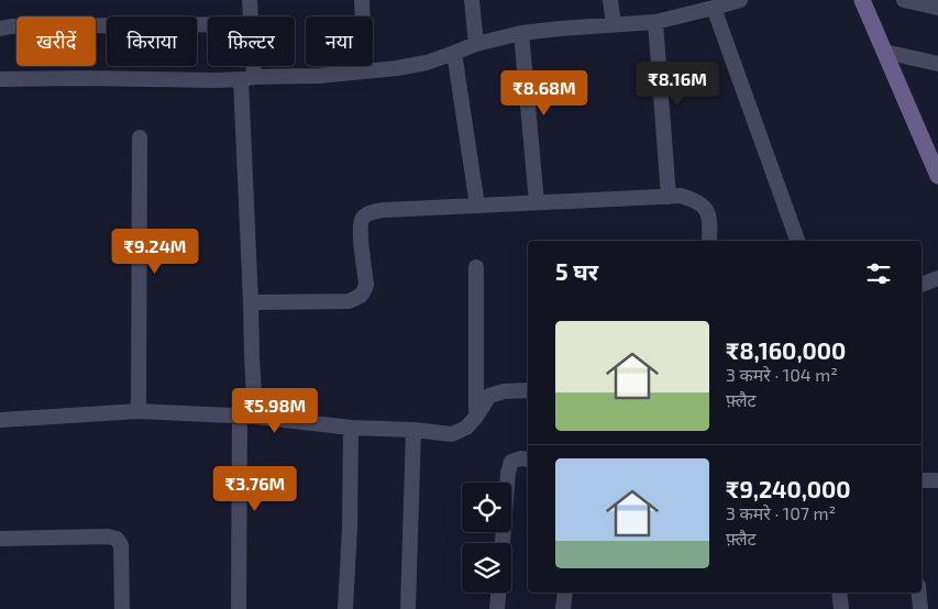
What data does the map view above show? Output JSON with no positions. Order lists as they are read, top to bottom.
{
  "page": {
    "chip": [
      "खरीदें",
      "किराया",
      "फ़िल्टर",
      "नया"
    ],
    "price": [
      "₹8.16M",
      "₹8.68M",
      "₹9.24M",
      "₹5.98M",
      "₹3.76M"
    ],
    "heading": "5 घर",
    "list": [
      {
        "name": "₹8,160,000",
        "note": "3 कमरे · 104 m² · फ़्लैट"
      },
      {
        "name": "₹9,240,000",
        "note": "3 कमरे · 107 m² · फ़्लैट"
      }
    ]
  }
}
